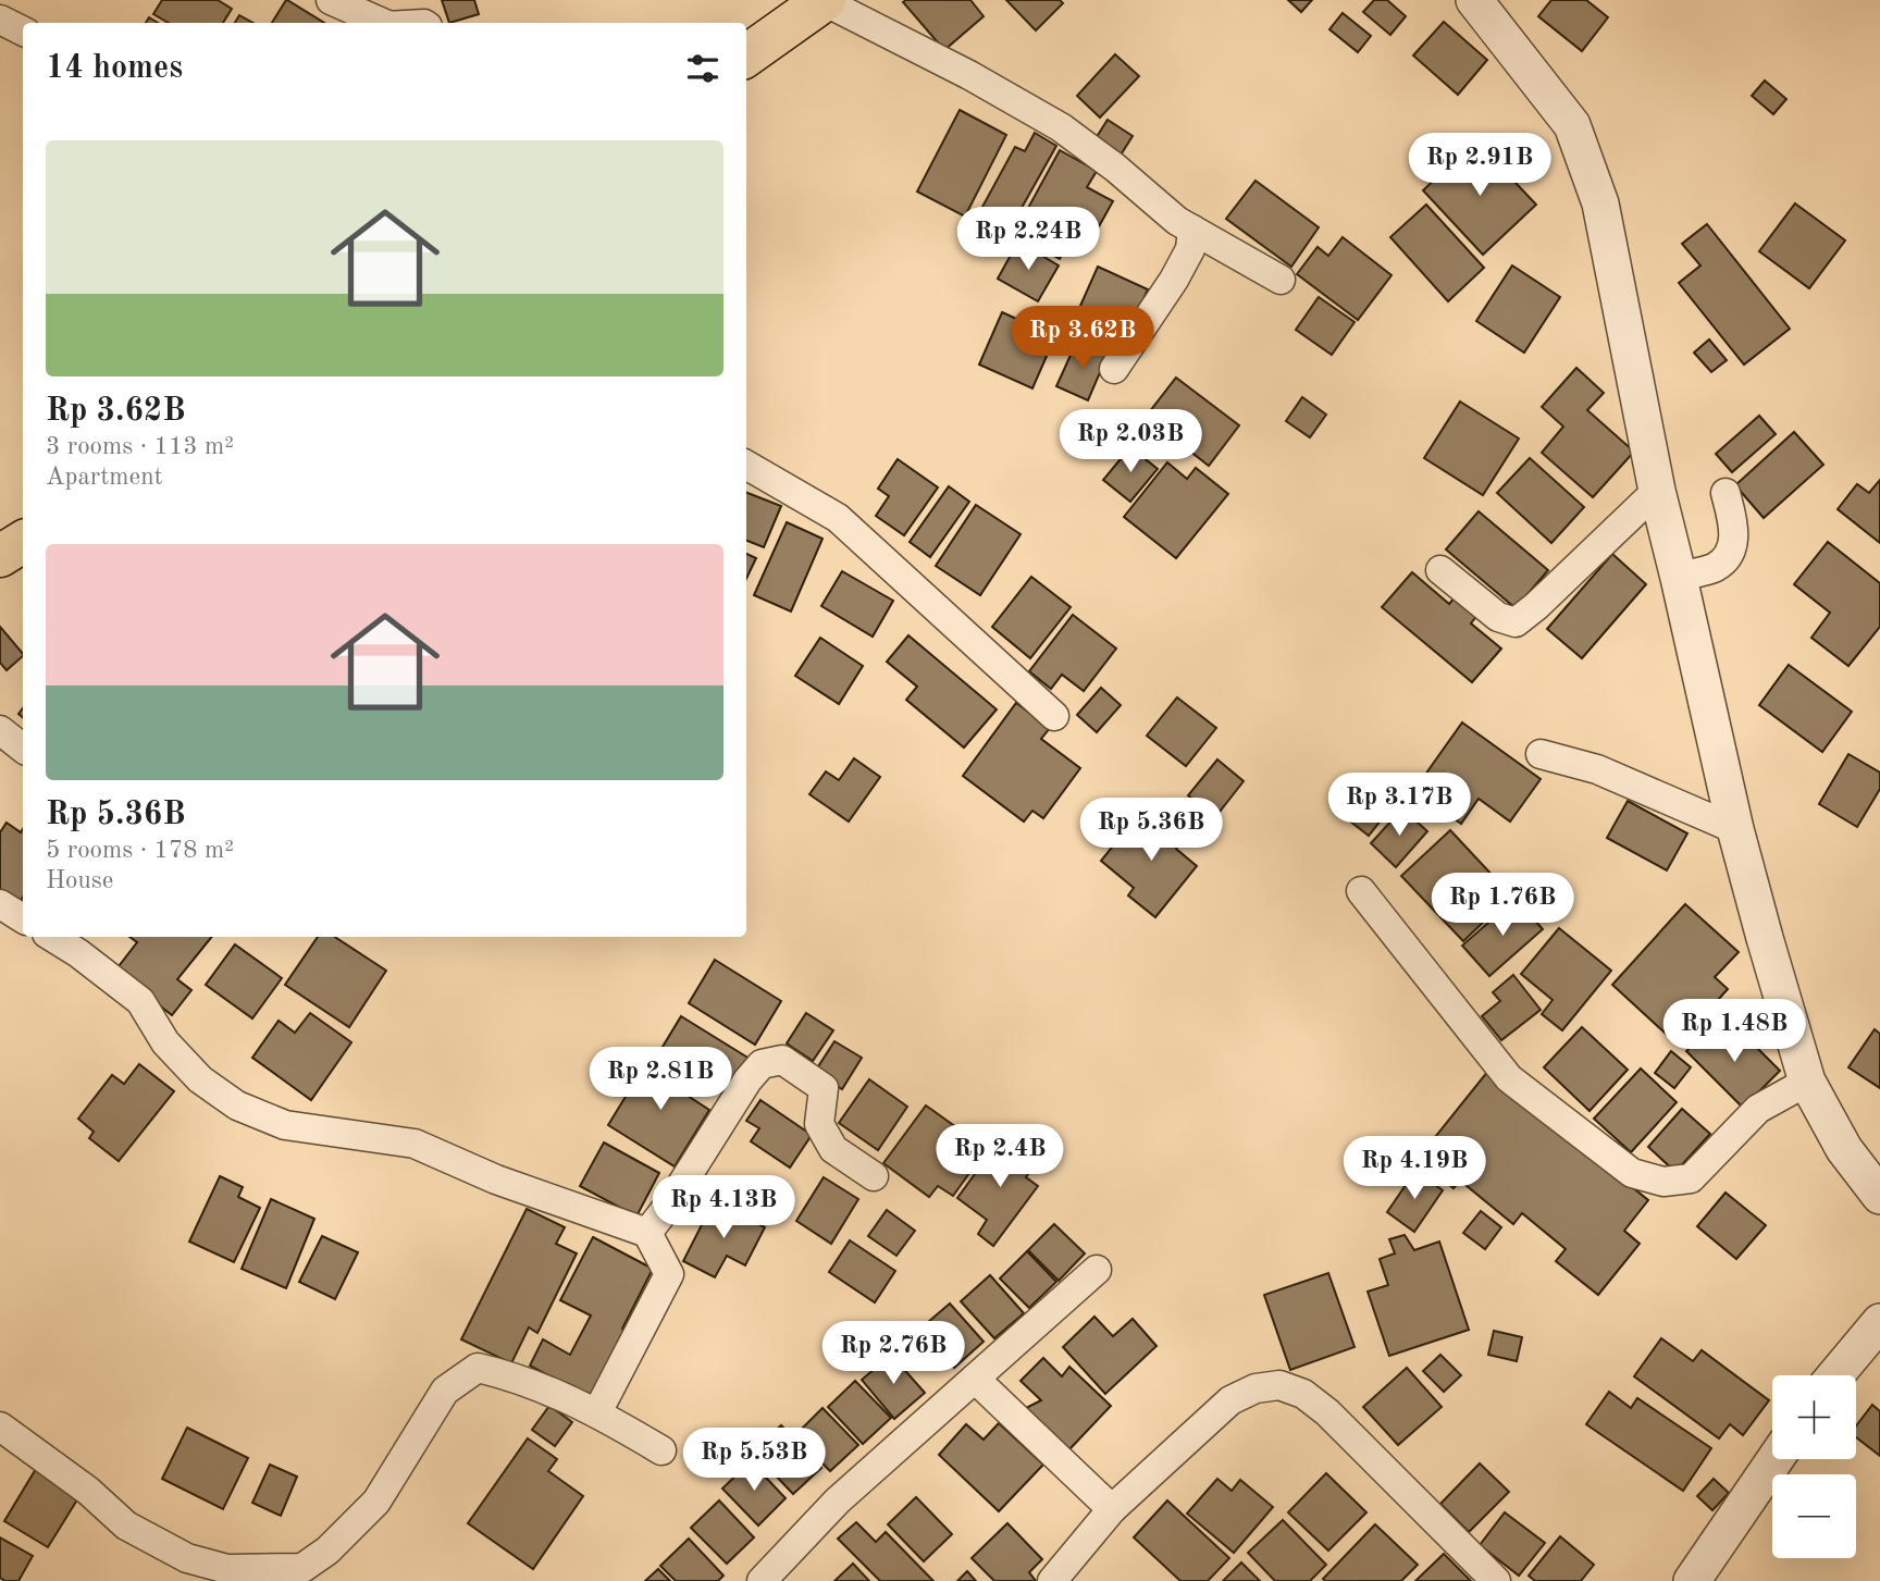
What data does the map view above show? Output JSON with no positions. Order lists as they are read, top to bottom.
{
  "page": {
    "heading": "14 homes",
    "list": [
      {
        "name": "Rp 3.62B",
        "note": "3 rooms · 113 m² · Apartment"
      },
      {
        "name": "Rp 5.36B",
        "note": "5 rooms · 178 m² · House"
      }
    ],
    "price": [
      "Rp 2.91B",
      "Rp 2.24B",
      "Rp 3.62B",
      "Rp 2.03B",
      "Rp 3.17B",
      "Rp 5.36B",
      "Rp 1.76B",
      "Rp 1.48B",
      "Rp 2.81B",
      "Rp 2.4B",
      "Rp 4.19B",
      "Rp 4.13B",
      "Rp 2.76B",
      "Rp 5.53B"
    ],
    "map_buttons": ["+", "−"]
  }
}
